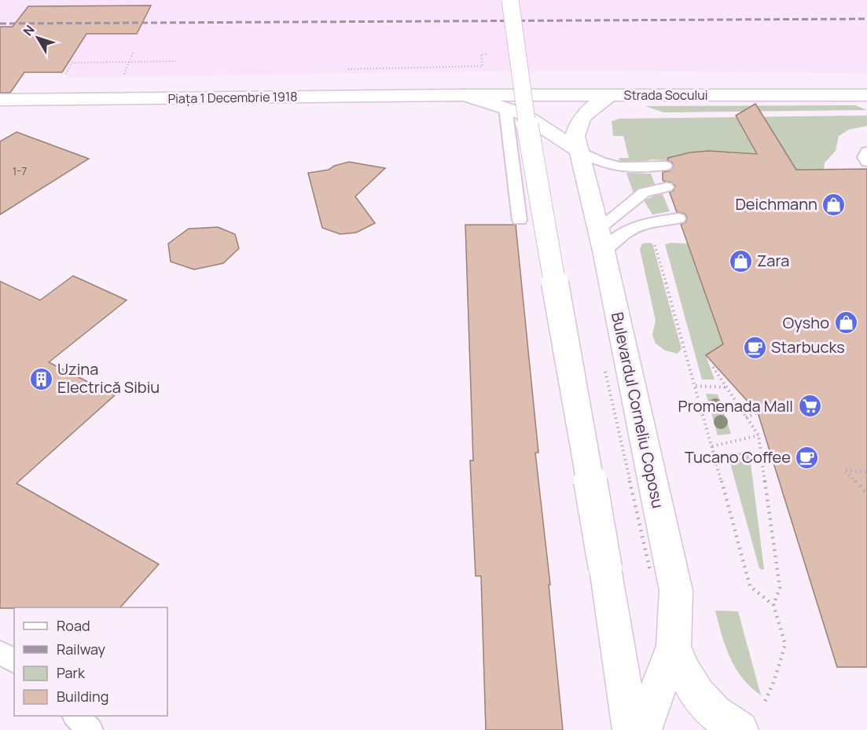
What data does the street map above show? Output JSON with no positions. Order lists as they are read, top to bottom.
{
  "streets": {
    "street": ["Strada Socului", "Piața 1 Decembrie 1918", "Bulevardul Corneliu Coposu"]
  },
  "crossings": [
    ["Strada Socului", "Piața 1 Decembrie 1918"],
    ["Strada Socului", "Bulevardul Corneliu Coposu"]
  ],
  "places": {
    "shop": ["Deichmann", "Zara", "Oysho"],
    "cafe": ["Starbucks", "Tucano Coffee"],
    "building": ["Uzina Electrică Sibiu"],
    "supermarket": ["Promenada Mall"]
  },
  "house_numbers": ["1-7"],
  "legend": [
    "Road",
    "Railway",
    "Park",
    "Building"
  ],
  "north": "top left"
}
